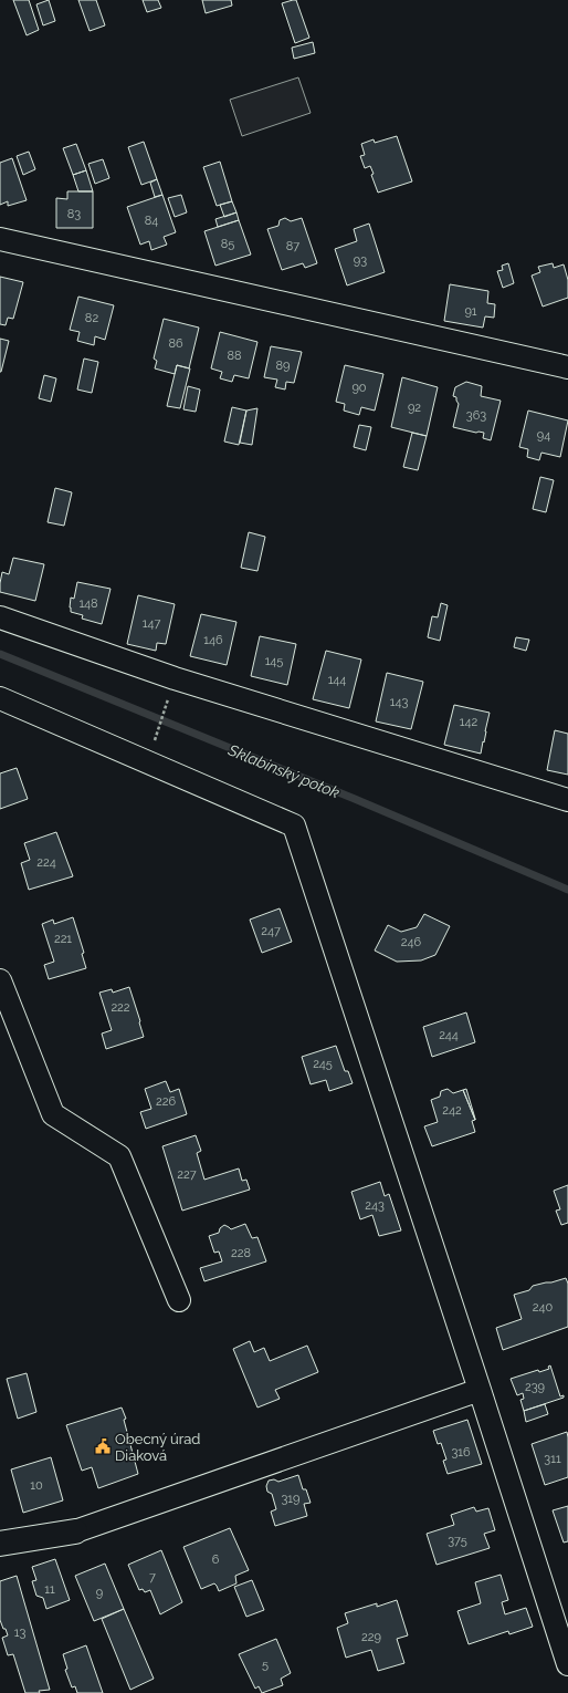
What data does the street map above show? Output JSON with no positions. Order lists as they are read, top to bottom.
{
  "water": ["Sklabinský potok"],
  "places": {
    "public building": ["Obecný úrad Diaková"]
  },
  "house_numbers": [
    "83",
    "84",
    "85",
    "87",
    "93",
    "91",
    "82",
    "86",
    "88",
    "89",
    "90",
    "92",
    "363",
    "94",
    "148",
    "147",
    "146",
    "145",
    "144",
    "143",
    "142",
    "224",
    "247",
    "221",
    "246",
    "222",
    "244",
    "245",
    "226",
    "242",
    "227",
    "243",
    "228",
    "240",
    "239",
    "316",
    "311",
    "10",
    "319",
    "375",
    "6",
    "7",
    "11",
    "9",
    "13",
    "229",
    "5"
  ]
}
